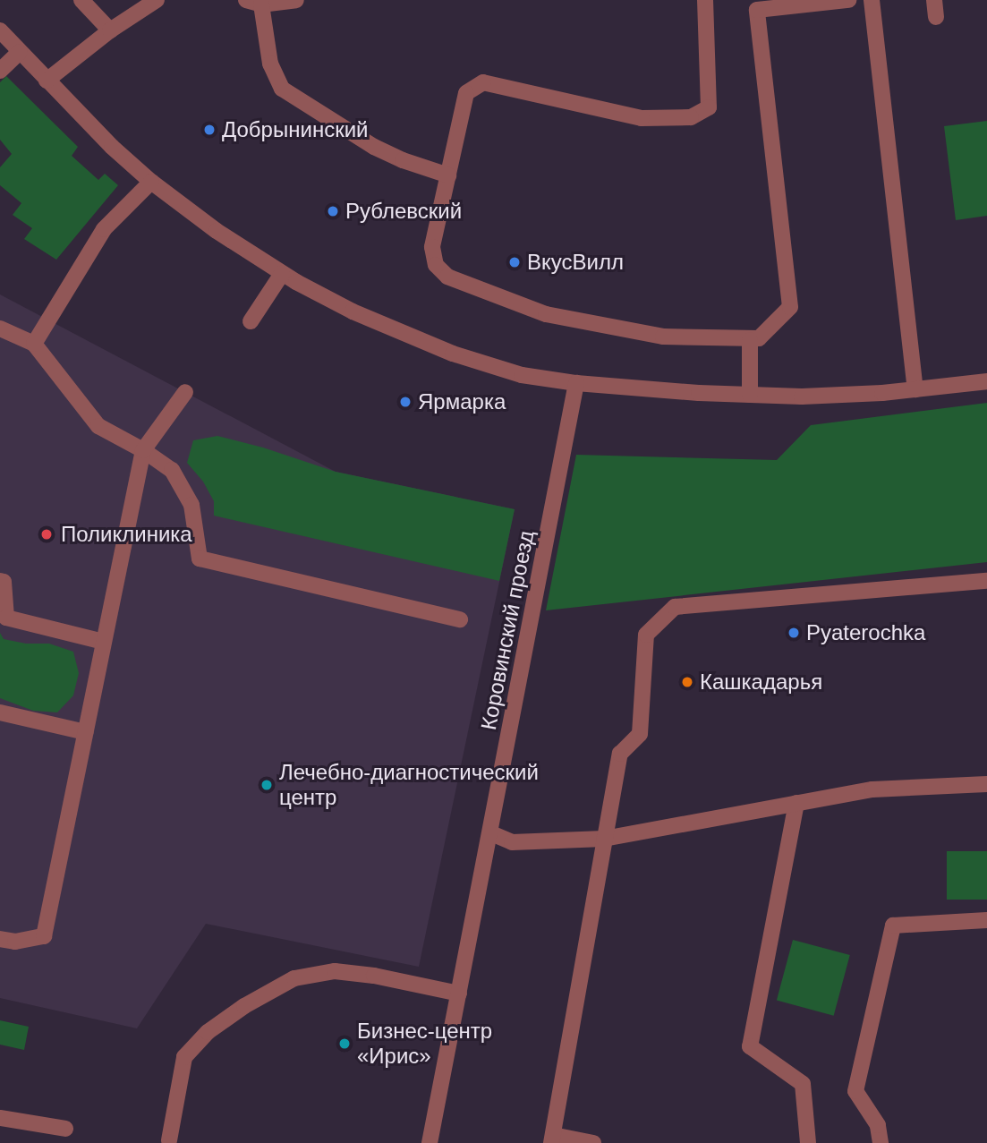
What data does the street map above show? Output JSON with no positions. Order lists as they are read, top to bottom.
{
  "streets": {
    "street": ["Коровинский проезд"]
  },
  "places": [
    "Добрынинский",
    "Рублевский",
    "ВкусВилл",
    "Ярмарка",
    "Поликлиника",
    "Pyaterochka",
    "Кашкадарья",
    "Лечебно-диагностический центр",
    "Бизнес-центр «Ирис»"
  ]
}
